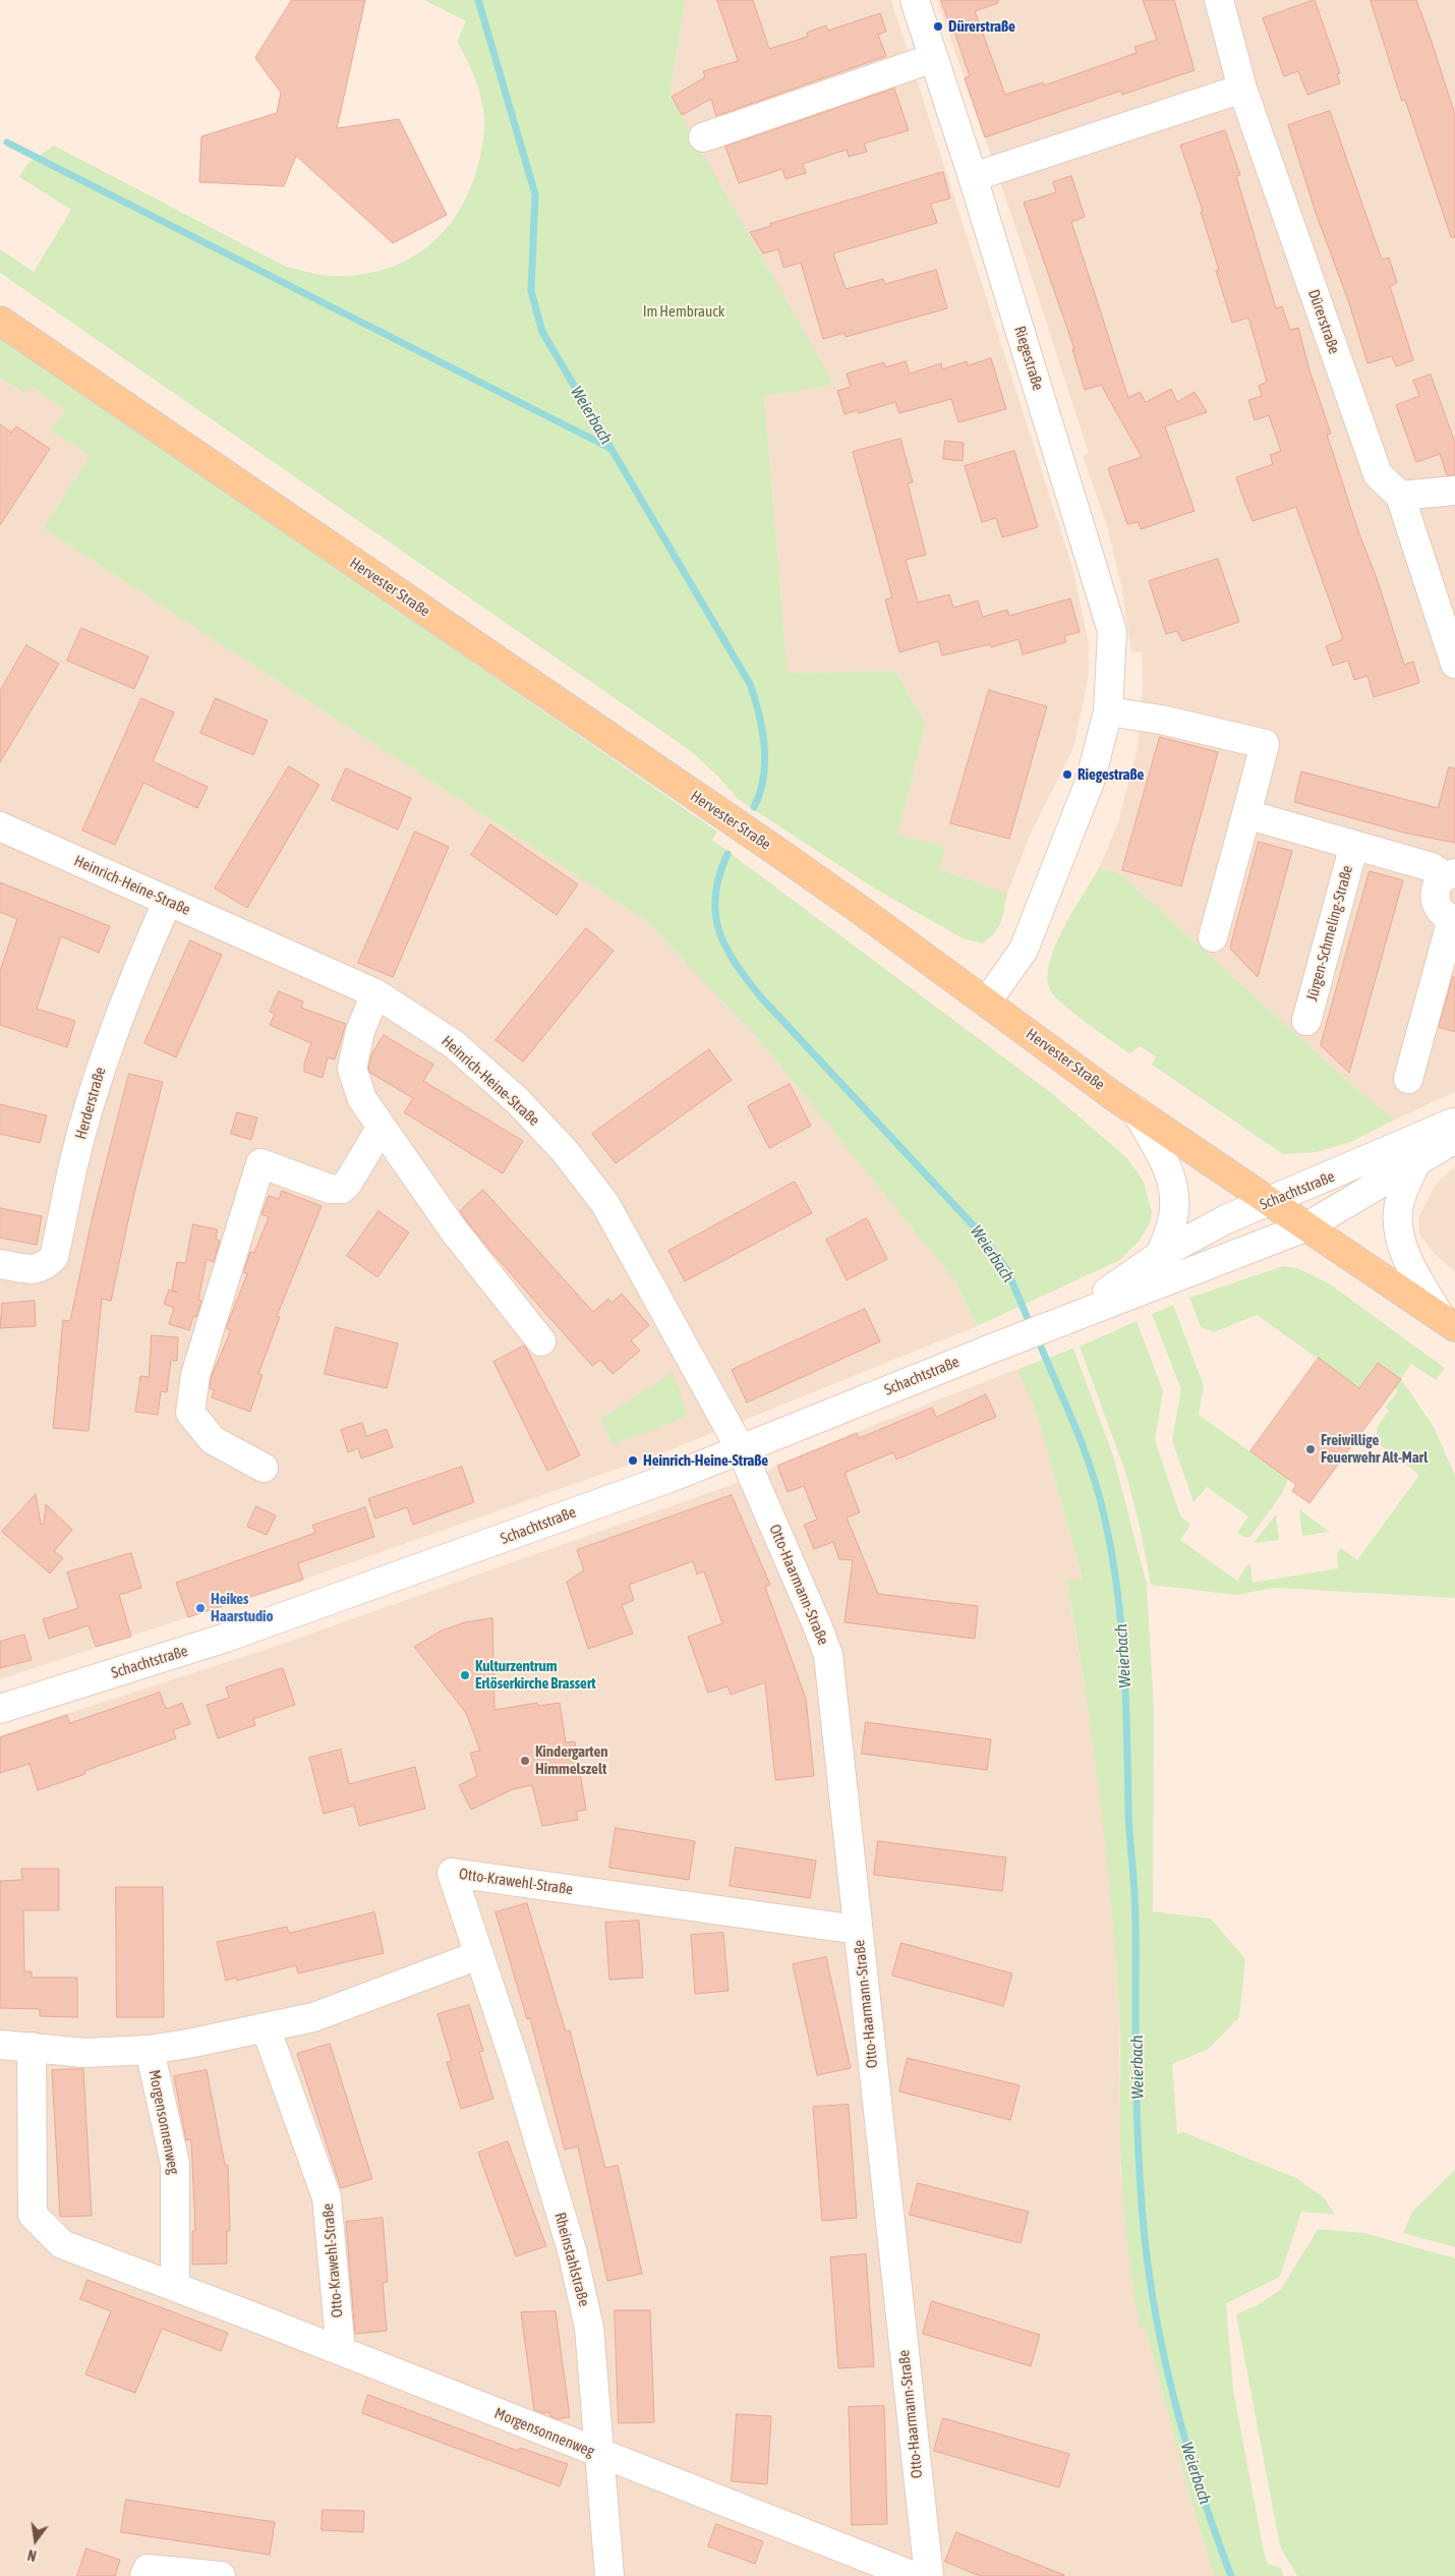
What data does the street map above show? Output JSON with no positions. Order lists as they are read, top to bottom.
{
  "streets": {
    "main road": ["Hervester Straße"],
    "street": [
      "Dürerstraße",
      "Riegestraße",
      "Heinrich-Heine-Straße",
      "Jürgen-Schmeling-Straße",
      "Herderstraße",
      "Schachtstraße",
      "Otto-Haarmann-Straße",
      "Otto-Krawehl-Straße",
      "Morgensonnenweg",
      "Rheinstahlstraße"
    ]
  },
  "crossings": [
    ["Riegestraße", "Hervester Straße"],
    ["Hervester Straße", "Schachtstraße"],
    ["Heinrich-Heine-Straße", "Herderstraße"],
    ["Heinrich-Heine-Straße", "Schachtstraße"],
    ["Heinrich-Heine-Straße", "Otto-Haarmann-Straße"],
    ["Schachtstraße", "Otto-Haarmann-Straße"],
    ["Otto-Haarmann-Straße", "Otto-Krawehl-Straße"],
    ["Otto-Krawehl-Straße", "Morgensonnenweg"],
    ["Otto-Krawehl-Straße", "Rheinstahlstraße"],
    ["Morgensonnenweg", "Rheinstahlstraße"]
  ],
  "water": ["Weierbach"],
  "parks": ["Im Hembrauck"],
  "places": [
    "Dürerstraße",
    "Riegestraße",
    "Freiwillige Feuerwehr Alt-Marl",
    "Heinrich-Heine-Straße",
    "Heikes Haarstudio",
    "Kulturzentrum Erlöserkirche Brassert",
    "Kindergarten Himmelszelt"
  ],
  "north": "bottom"
}
